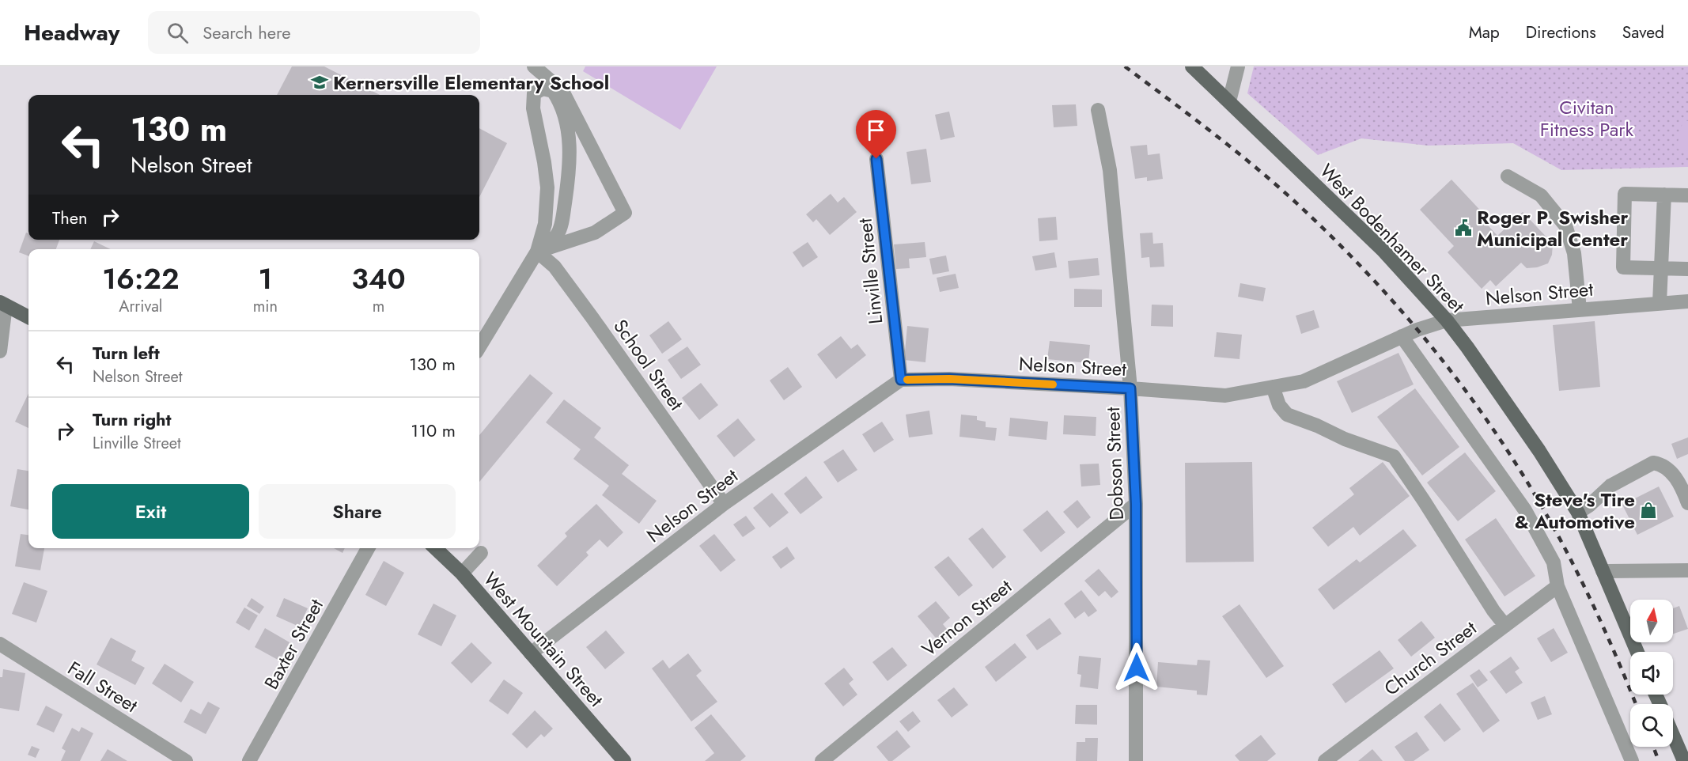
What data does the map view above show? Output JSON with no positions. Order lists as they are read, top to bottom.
{
  "streets": {
    "main road": ["West Bodenhamer Street", "West Mountain Street"],
    "street": [
      "Linville Street",
      "Nelson Street",
      "School Street",
      "Dobson Street",
      "Vernon Street",
      "Baxter Street",
      "Church Street",
      "Fall Street"
    ]
  },
  "crossings": [
    ["West Bodenhamer Street", "Nelson Street"],
    ["Linville Street", "Nelson Street"],
    ["Nelson Street", "School Street"],
    ["Nelson Street", "Dobson Street"],
    ["Nelson Street", "West Mountain Street"],
    ["Dobson Street", "Vernon Street"]
  ],
  "parks": ["Civitan Fitness Park"],
  "places": {
    "school or university": ["Kernersville Elementary School"],
    "public building": ["Roger P. Swisher Municipal Center"],
    "shop": ["Steve's Tire & Automotive"]
  },
  "north": "top",
  "page": {
    "header": "Headway",
    "search": "Search here",
    "nav": ["Map", "Directions", "Saved"],
    "turn": ["130 m", "Nelson Street"],
    "then": "Then",
    "eta": [
      "16:22",
      "Arrival",
      "1",
      "min",
      "340",
      "m"
    ],
    "list": [
      {
        "name": "Turn left",
        "note": "Nelson Street",
        "value": "130 m"
      },
      {
        "name": "Turn right",
        "note": "Linville Street",
        "value": "110 m"
      }
    ],
    "buttons": ["Exit", "Share"]
  }
}
